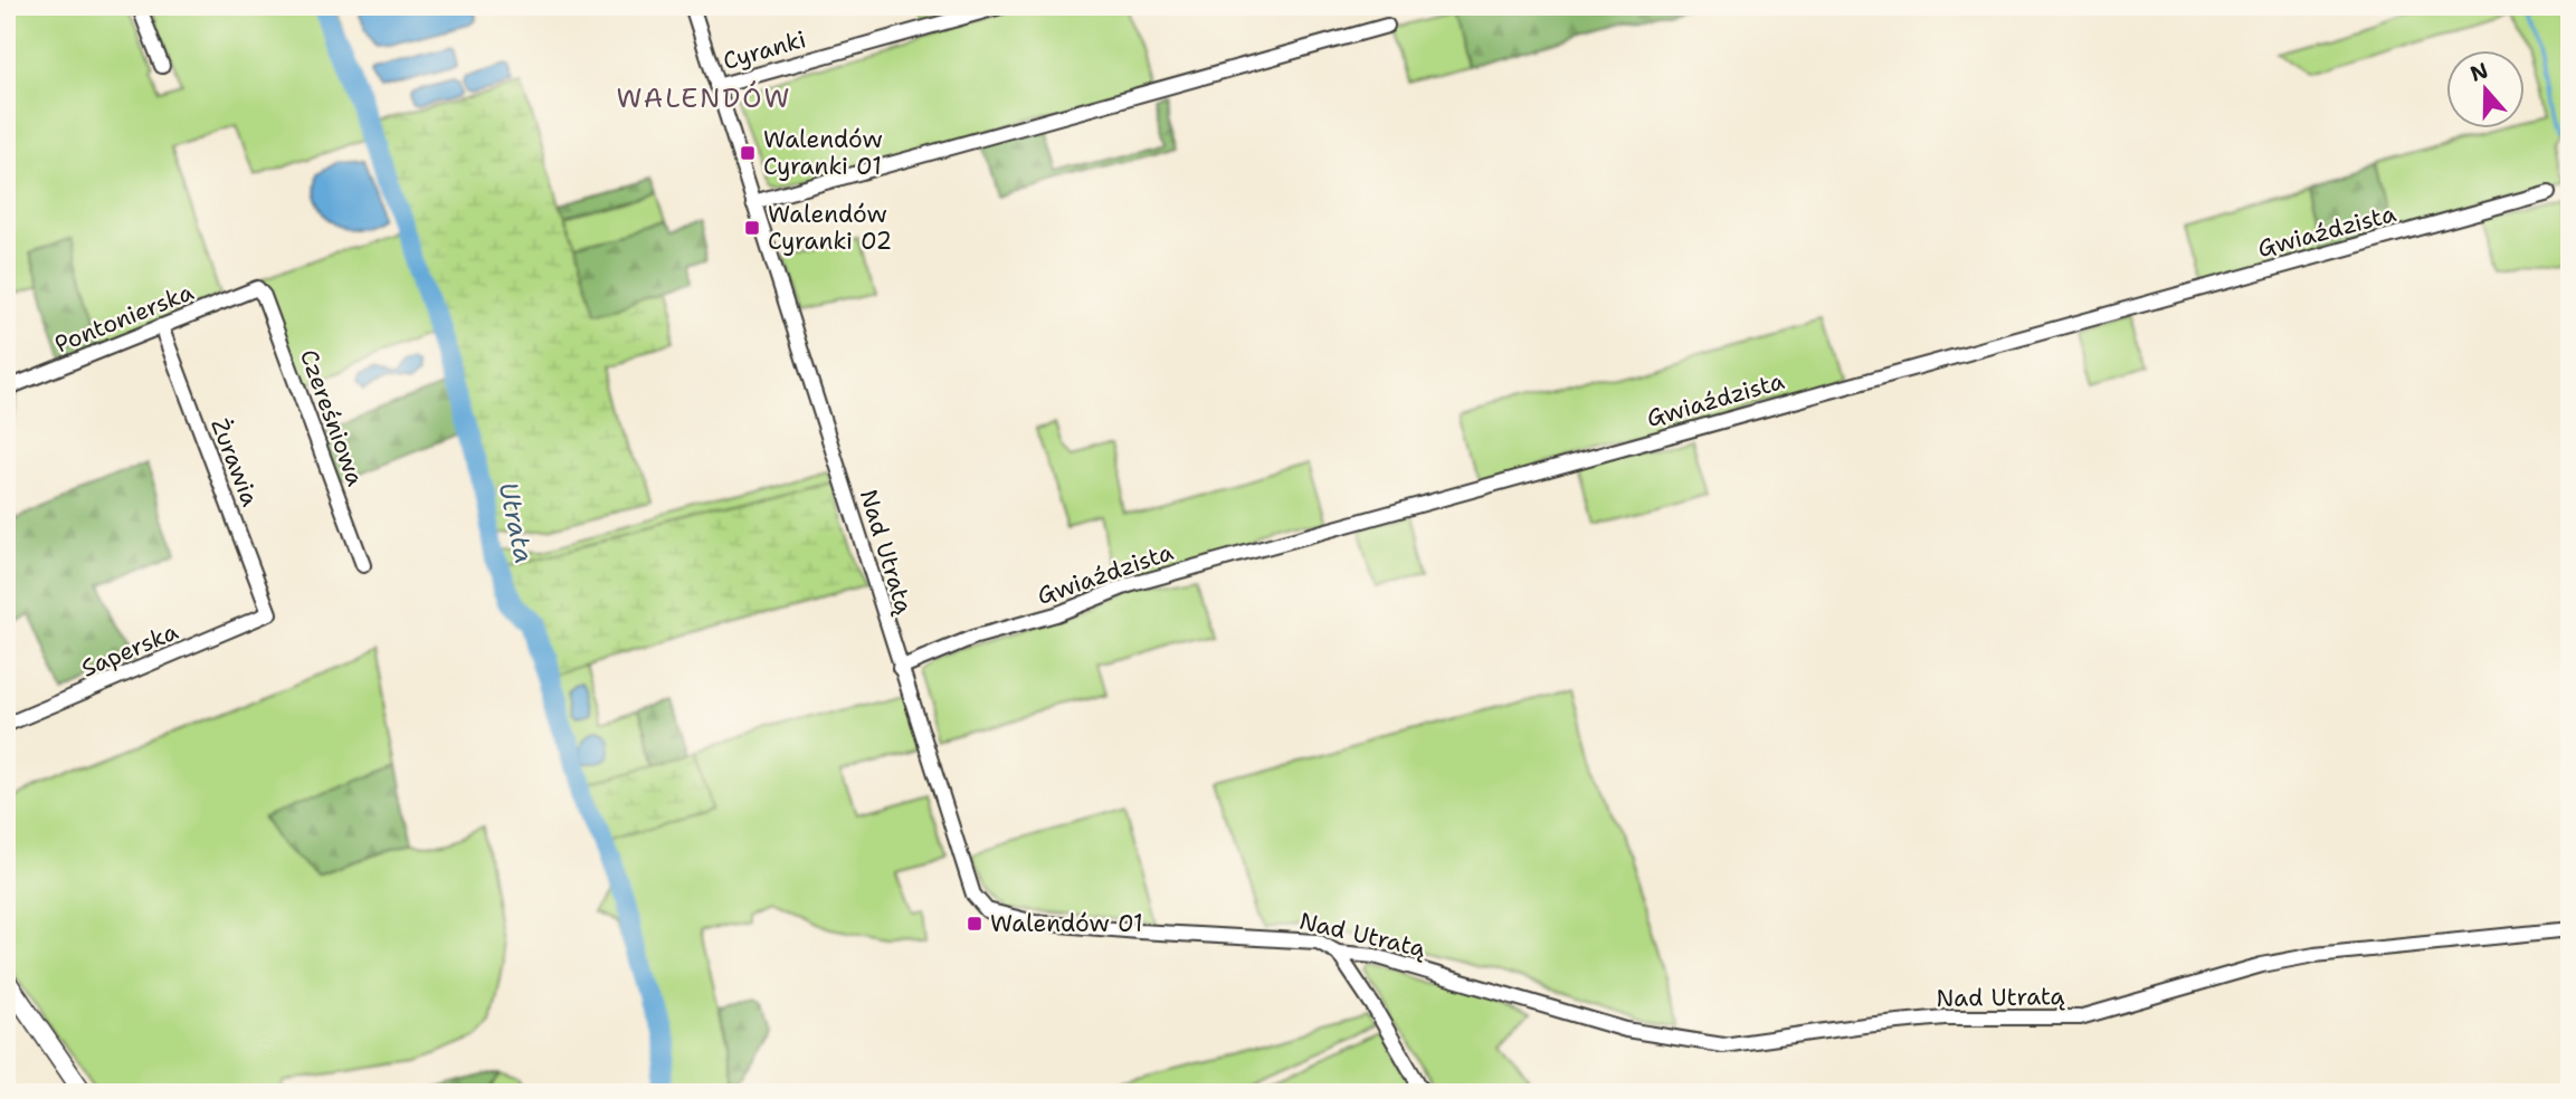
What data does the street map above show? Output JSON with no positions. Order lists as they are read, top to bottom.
{
  "streets": {
    "street": [
      "Cyranki",
      "Gwiaździsta",
      "Pontonierska",
      "Czereśniowa",
      "Żurawia",
      "Nad Utratą",
      "Saperska"
    ]
  },
  "crossings": [
    ["Cyranki", "Nad Utratą"],
    ["Gwiaździsta", "Nad Utratą"],
    ["Pontonierska", "Czereśniowa"],
    ["Pontonierska", "Żurawia"],
    ["Żurawia", "Saperska"]
  ],
  "districts": ["WALENDÓW"],
  "water": ["Utrata"],
  "places": {
    "transit": ["Walendów Cyranki 01", "Walendów Cyranki 02", "Walendów 01"]
  },
  "north": "top"
}
